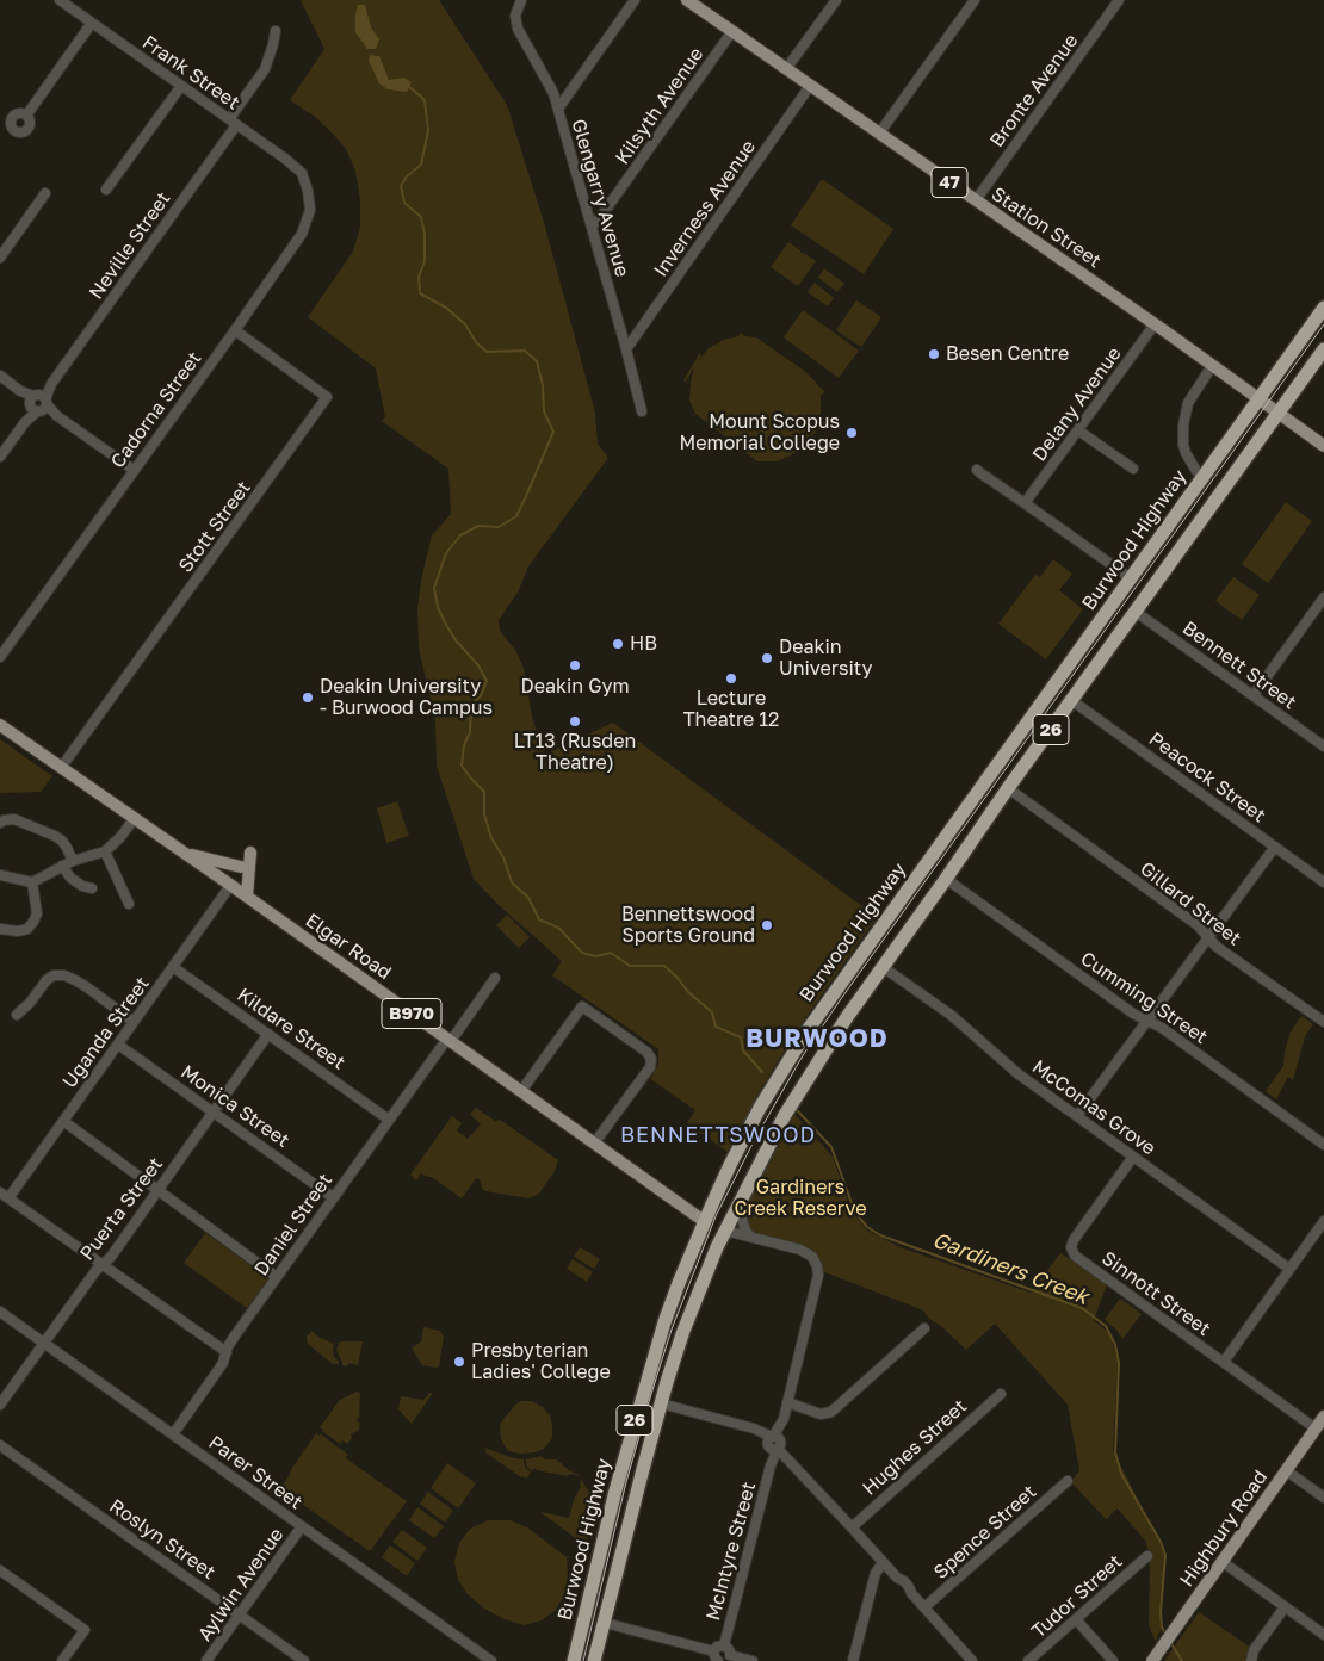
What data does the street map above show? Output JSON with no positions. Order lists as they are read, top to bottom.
{
  "streets": {
    "highway": ["Burwood Highway", "26"],
    "main road": [
      "47",
      "Station Street",
      "Elgar Road",
      "B970",
      "Highbury Road"
    ],
    "street": [
      "Frank Street",
      "Bronte Avenue",
      "Kilsyth Avenue",
      "Glengarry Avenue",
      "Inverness Avenue",
      "Neville Street",
      "Delany Avenue",
      "Cadorna Street",
      "Stott Street",
      "Bennett Street",
      "Peacock Street",
      "Gillard Street",
      "Cumming Street",
      "Kildare Street",
      "Uganda Street",
      "Monica Street",
      "McComas Grove",
      "Puerta Street",
      "Daniel Street",
      "Sinnott Street",
      "Hughes Street",
      "Parer Street",
      "Spence Street",
      "Roslyn Street",
      "McIntyre Street",
      "Aylwin Avenue",
      "Tudor Street"
    ]
  },
  "crossings": [
    ["Frank Street", "Neville Street"],
    ["Frank Street", "Cadorna Street"],
    ["Bronte Avenue", "Station Street"],
    ["Kilsyth Avenue", "Glengarry Avenue"],
    ["Kilsyth Avenue", "Station Street"],
    ["Glengarry Avenue", "Inverness Avenue"],
    ["Inverness Avenue", "Station Street"],
    ["Station Street", "Delany Avenue"],
    ["Station Street", "Burwood Highway"],
    ["Cadorna Street", "Stott Street"],
    ["Stott Street", "Elgar Road"],
    ["Burwood Highway", "Bennett Street"],
    ["Burwood Highway", "Peacock Street"],
    ["Burwood Highway", "Gillard Street"],
    ["Burwood Highway", "Elgar Road"],
    ["Burwood Highway", "Cumming Street"],
    ["Burwood Highway", "McComas Grove"],
    ["Elgar Road", "Uganda Street"],
    ["Elgar Road", "Daniel Street"],
    ["Kildare Street", "Uganda Street"],
    ["Kildare Street", "Puerta Street"],
    ["Kildare Street", "Daniel Street"],
    ["Uganda Street", "Monica Street"],
    ["Monica Street", "Puerta Street"],
    ["Monica Street", "Daniel Street"],
    ["McComas Grove", "Sinnott Street"],
    ["Puerta Street", "Parer Street"],
    ["Daniel Street", "Parer Street"],
    ["Sinnott Street", "Highbury Road"],
    ["Parer Street", "Aylwin Avenue"],
    ["Roslyn Street", "Aylwin Avenue"]
  ],
  "districts": ["BURWOOD", "BENNETTSWOOD"],
  "water": ["Gardiners Creek"],
  "parks": ["Gardiners Creek Reserve"],
  "places": [
    "Besen Centre",
    "Mount Scopus Memorial College",
    "HB",
    "Deakin University",
    "Deakin Gym",
    "Lecture Theatre 12",
    "Deakin University - Burwood Campus",
    "LT13 (Rusden Theatre)",
    "Bennettswood Sports Ground",
    "Presbyterian Ladies' College"
  ]
}
